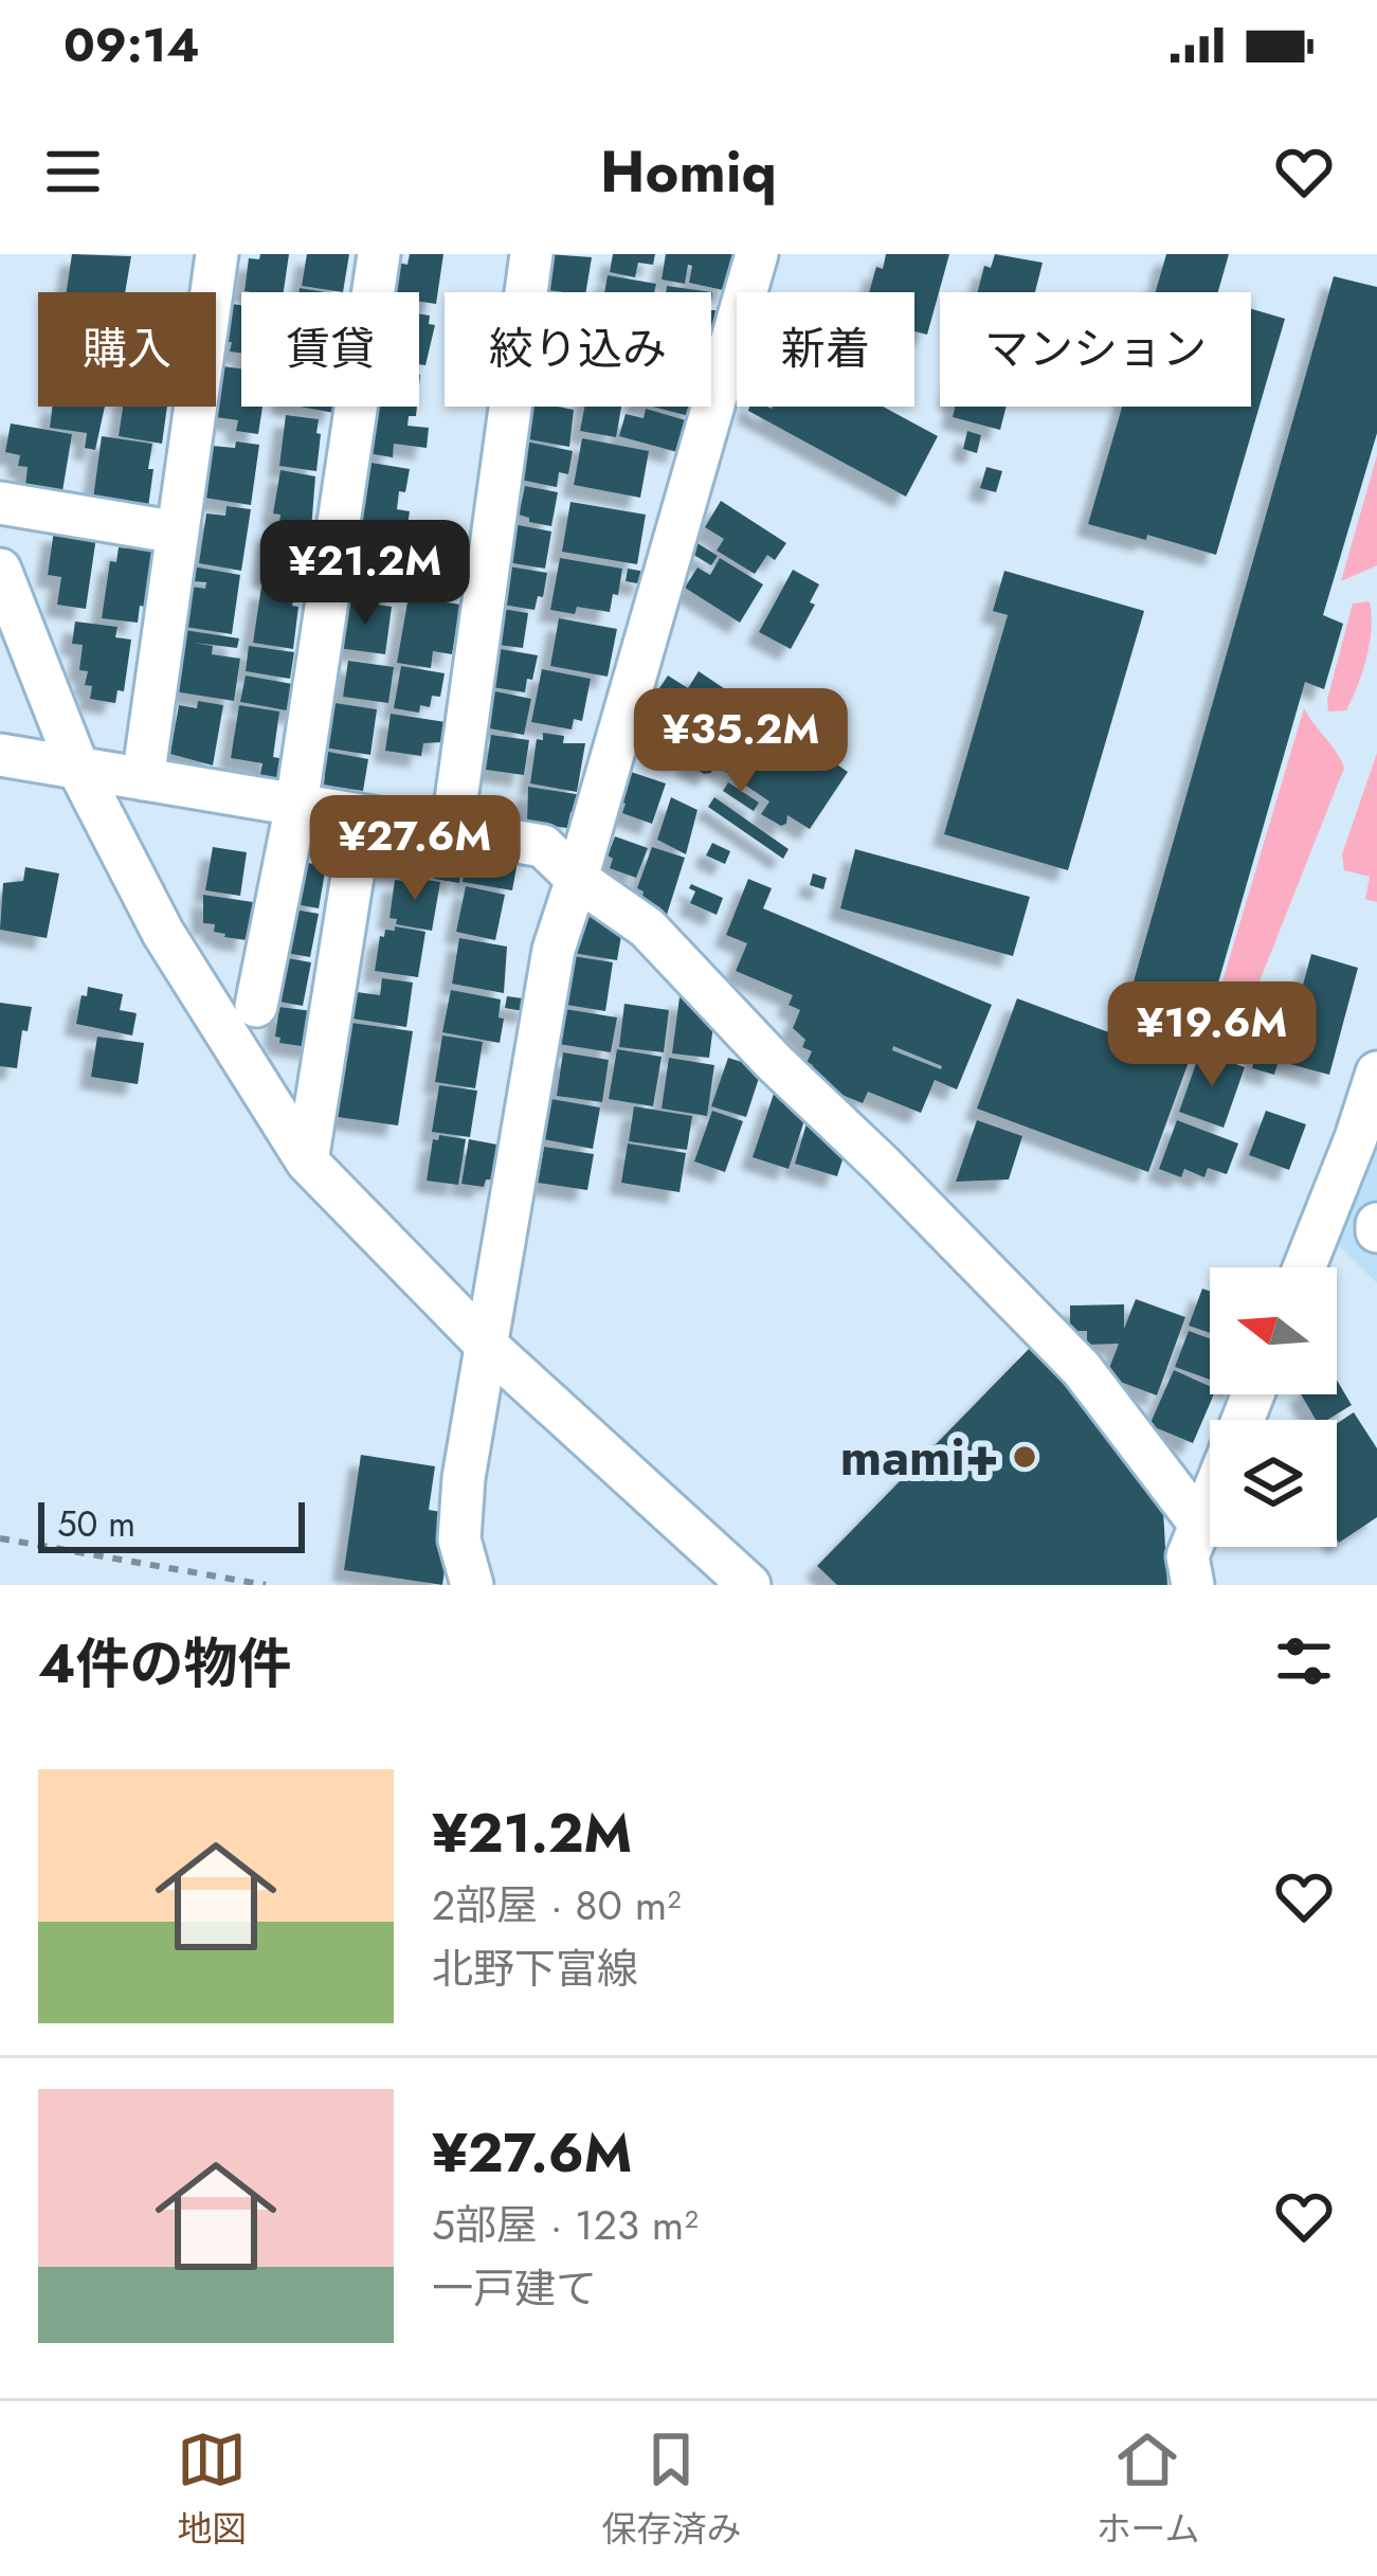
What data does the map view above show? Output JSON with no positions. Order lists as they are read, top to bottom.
{
  "places": ["mami+"],
  "scale_bar": "50 m",
  "north": "left",
  "page": {
    "status": "09:14",
    "header": "Homiq",
    "chip": [
      "購入",
      "賃貸",
      "絞り込み",
      "新着",
      "マンション"
    ],
    "price": [
      "¥21.2M",
      "¥35.2M",
      "¥27.6M",
      "¥19.6M"
    ],
    "scale": "50 m",
    "heading": "4件の物件",
    "list": [
      {
        "name": "¥21.2M",
        "note": "2部屋 · 80 m² · 北野下富線"
      },
      {
        "name": "¥27.6M",
        "note": "5部屋 · 123 m² · 一戸建て"
      }
    ],
    "tabs": ["地図", "保存済み", "ホーム"]
  }
}
